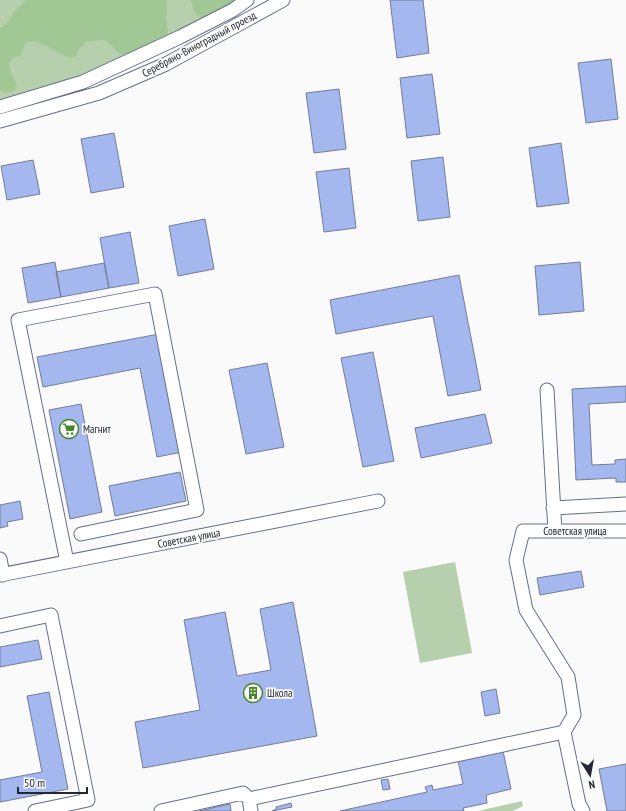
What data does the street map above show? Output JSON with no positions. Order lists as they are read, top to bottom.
{
  "streets": {
    "street": ["Серебряно-Виноградный проезд", "Советская улица"]
  },
  "places": {
    "supermarket": ["Магнит"],
    "building": ["Школа"]
  },
  "scale_bar": "50 m",
  "north": "bottom"
}
